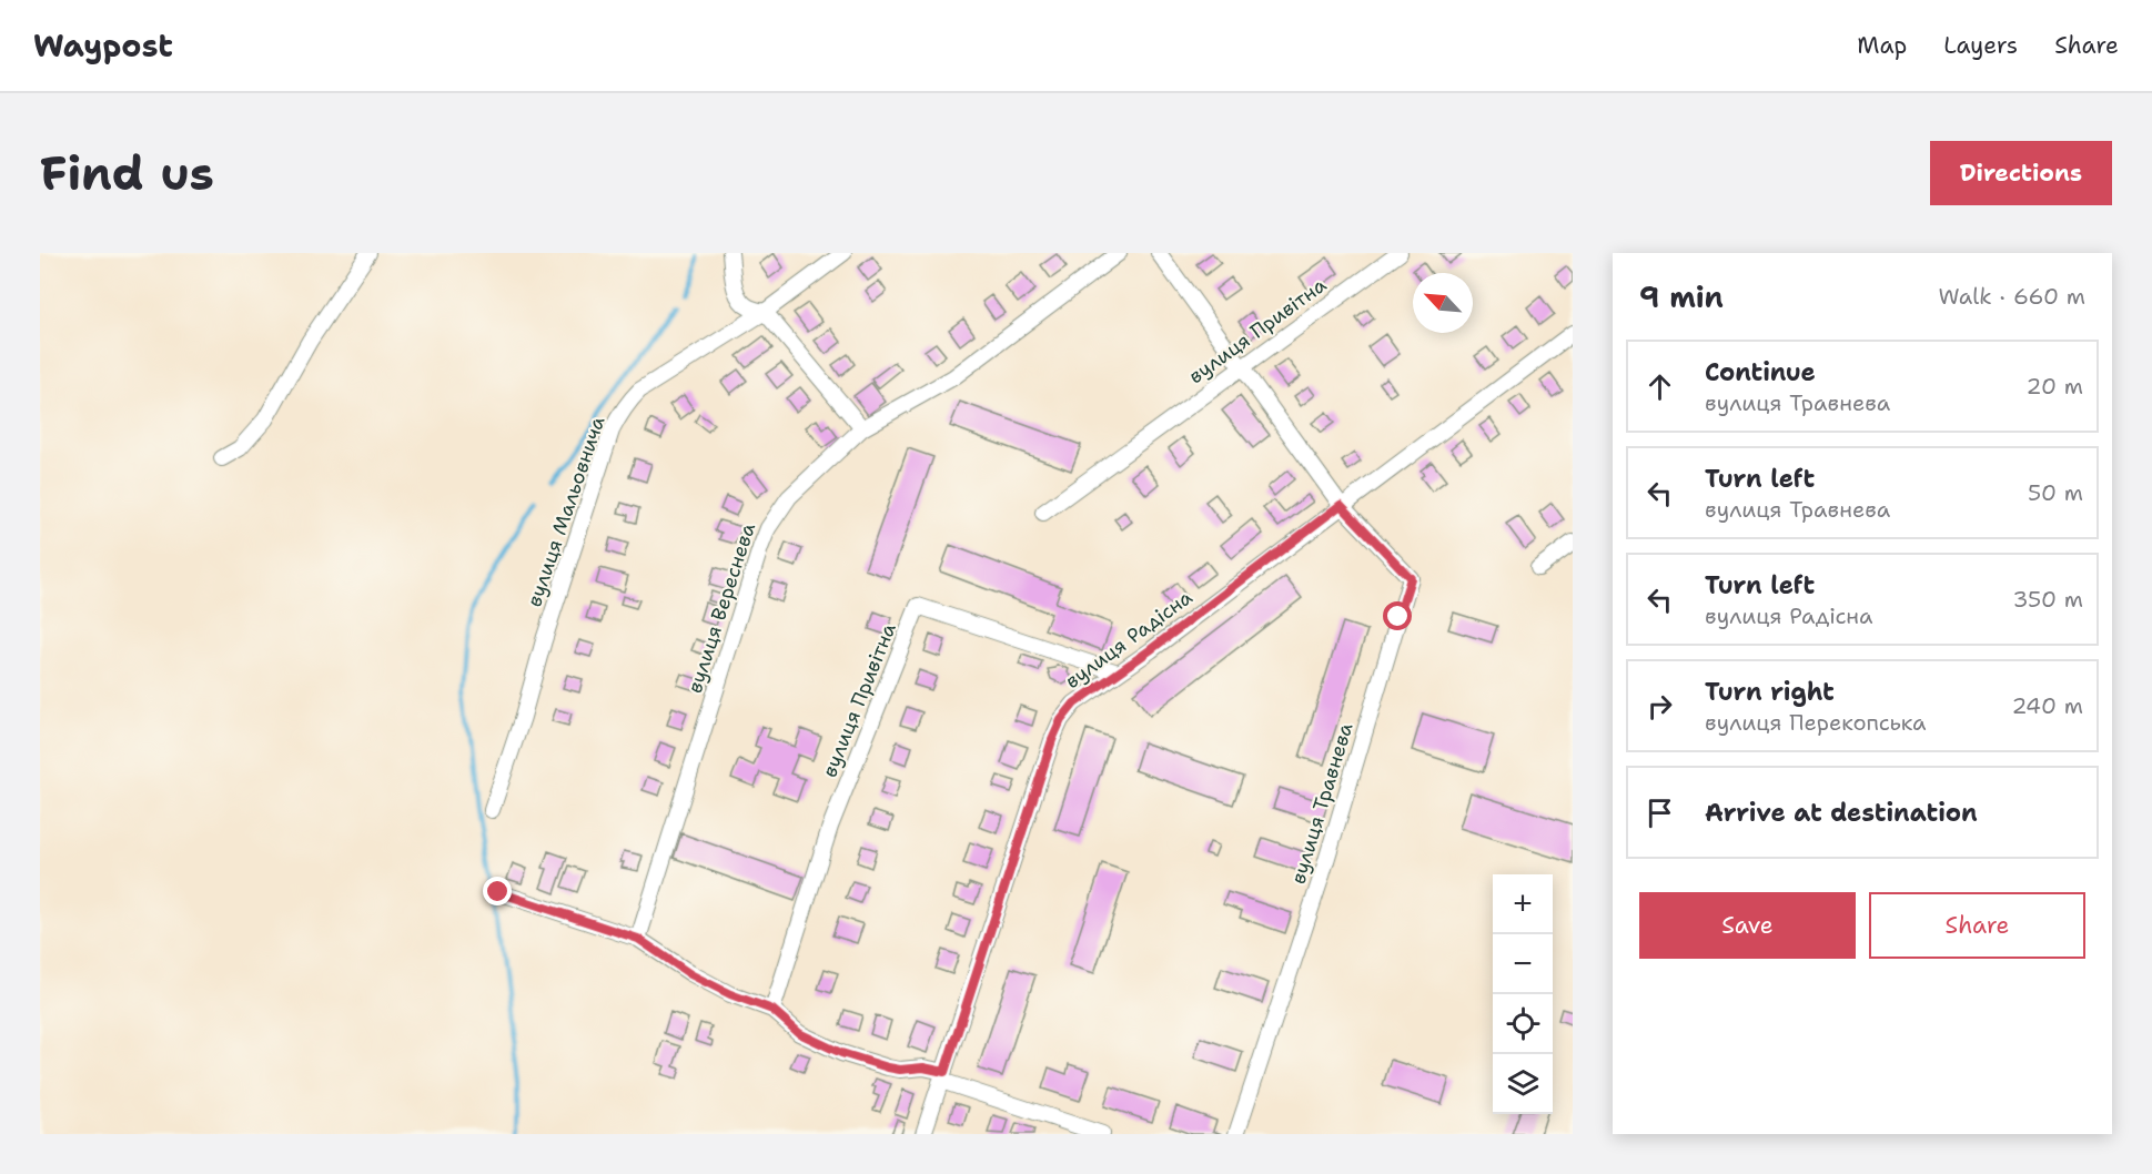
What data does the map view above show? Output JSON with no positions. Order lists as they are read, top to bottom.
{
  "streets": {
    "street": [
      "вулиця Привітна",
      "вулиця Мальовнича",
      "вулиця Вереснева",
      "вулиця Радісна",
      "вулиця Травнева"
    ]
  },
  "crossings": [
    ["вулиця Привітна", "вулиця Радісна"],
    ["вулиця Радісна", "вулиця Травнева"]
  ],
  "north": "top left",
  "page": {
    "header": "Waypost",
    "nav": ["Map", "Layers", "Share"],
    "buttons": [
      "Directions",
      ["Save", "Share"]
    ],
    "title": "Find us",
    "heading": ["9 min", "Walk · 660 m"],
    "list": [
      ["Continue", "вулиця Травнева", "20 m"],
      ["Turn left", "вулиця Травнева", "50 m"],
      ["Turn left", "вулиця Радісна", "350 m"],
      ["Turn right", "вулиця Перекопська", "240 m"],
      "Arrive at destination"
    ],
    "map_buttons": ["+", "−"]
  }
}
